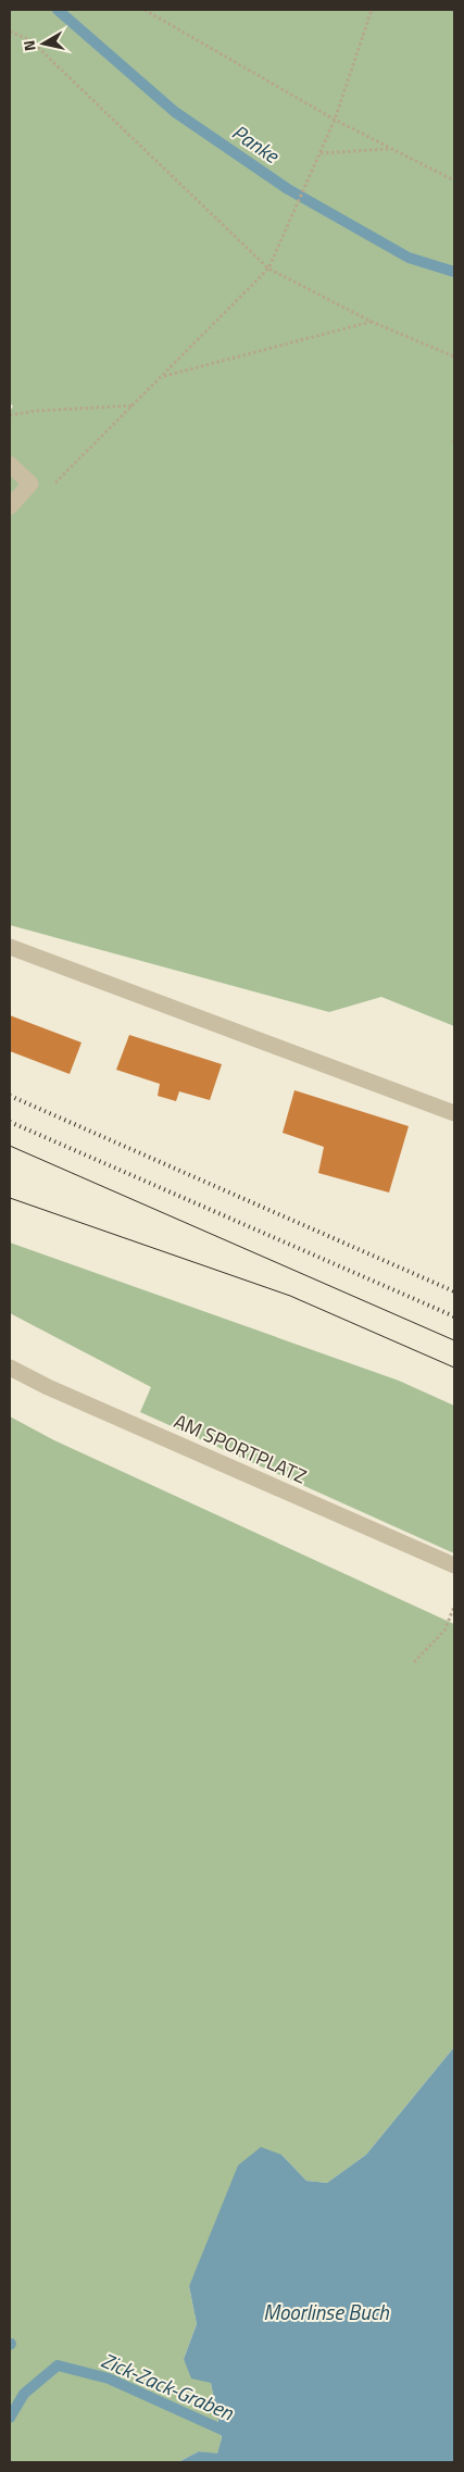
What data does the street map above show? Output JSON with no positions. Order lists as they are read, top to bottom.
{
  "streets": {
    "street": ["AM SPORTPLATZ"]
  },
  "water": ["Panke", "Moorlinse Buch", "Zick-Zack-Graben"],
  "north": "left"
}
